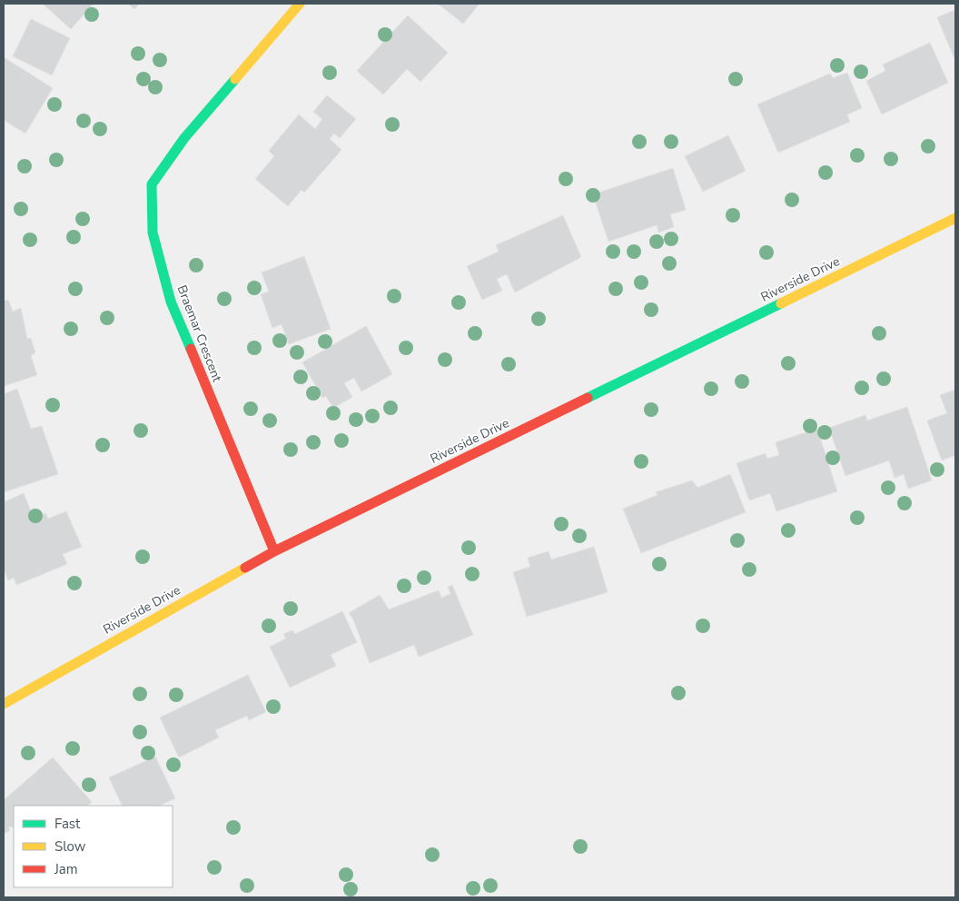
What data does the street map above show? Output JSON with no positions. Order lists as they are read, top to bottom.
{
  "streets": {
    "main road": ["Riverside Drive", "Braemar Crescent"]
  },
  "crossings": [
    ["Riverside Drive", "Braemar Crescent"]
  ],
  "legend": ["Fast", "Slow", "Jam"]
}
